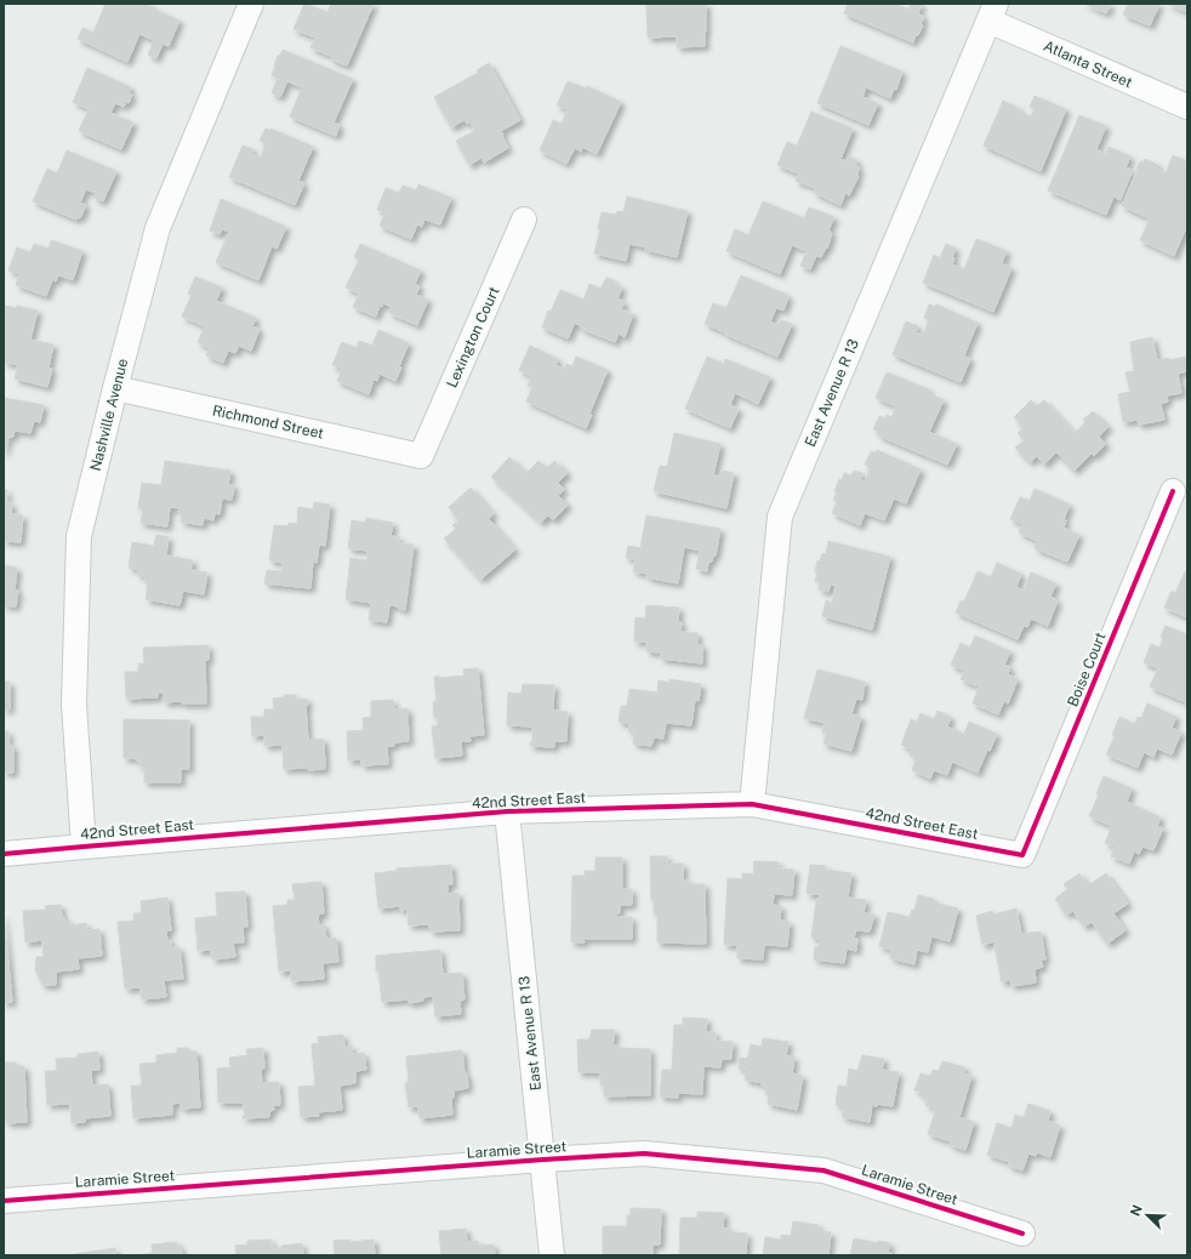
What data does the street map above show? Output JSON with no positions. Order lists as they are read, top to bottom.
{
  "streets": {
    "street": [
      "Atlanta Street",
      "Lexington Court",
      "East Avenue R 13",
      "Nashville Avenue",
      "Richmond Street",
      "Boise Court",
      "42nd Street East",
      "Laramie Street"
    ]
  },
  "crossings": [
    ["Atlanta Street", "East Avenue R 13"],
    ["Lexington Court", "Richmond Street"],
    ["East Avenue R 13", "42nd Street East"],
    ["East Avenue R 13", "Laramie Street"],
    ["Nashville Avenue", "Richmond Street"],
    ["Nashville Avenue", "42nd Street East"],
    ["Boise Court", "42nd Street East"]
  ],
  "north": "top left"
}
